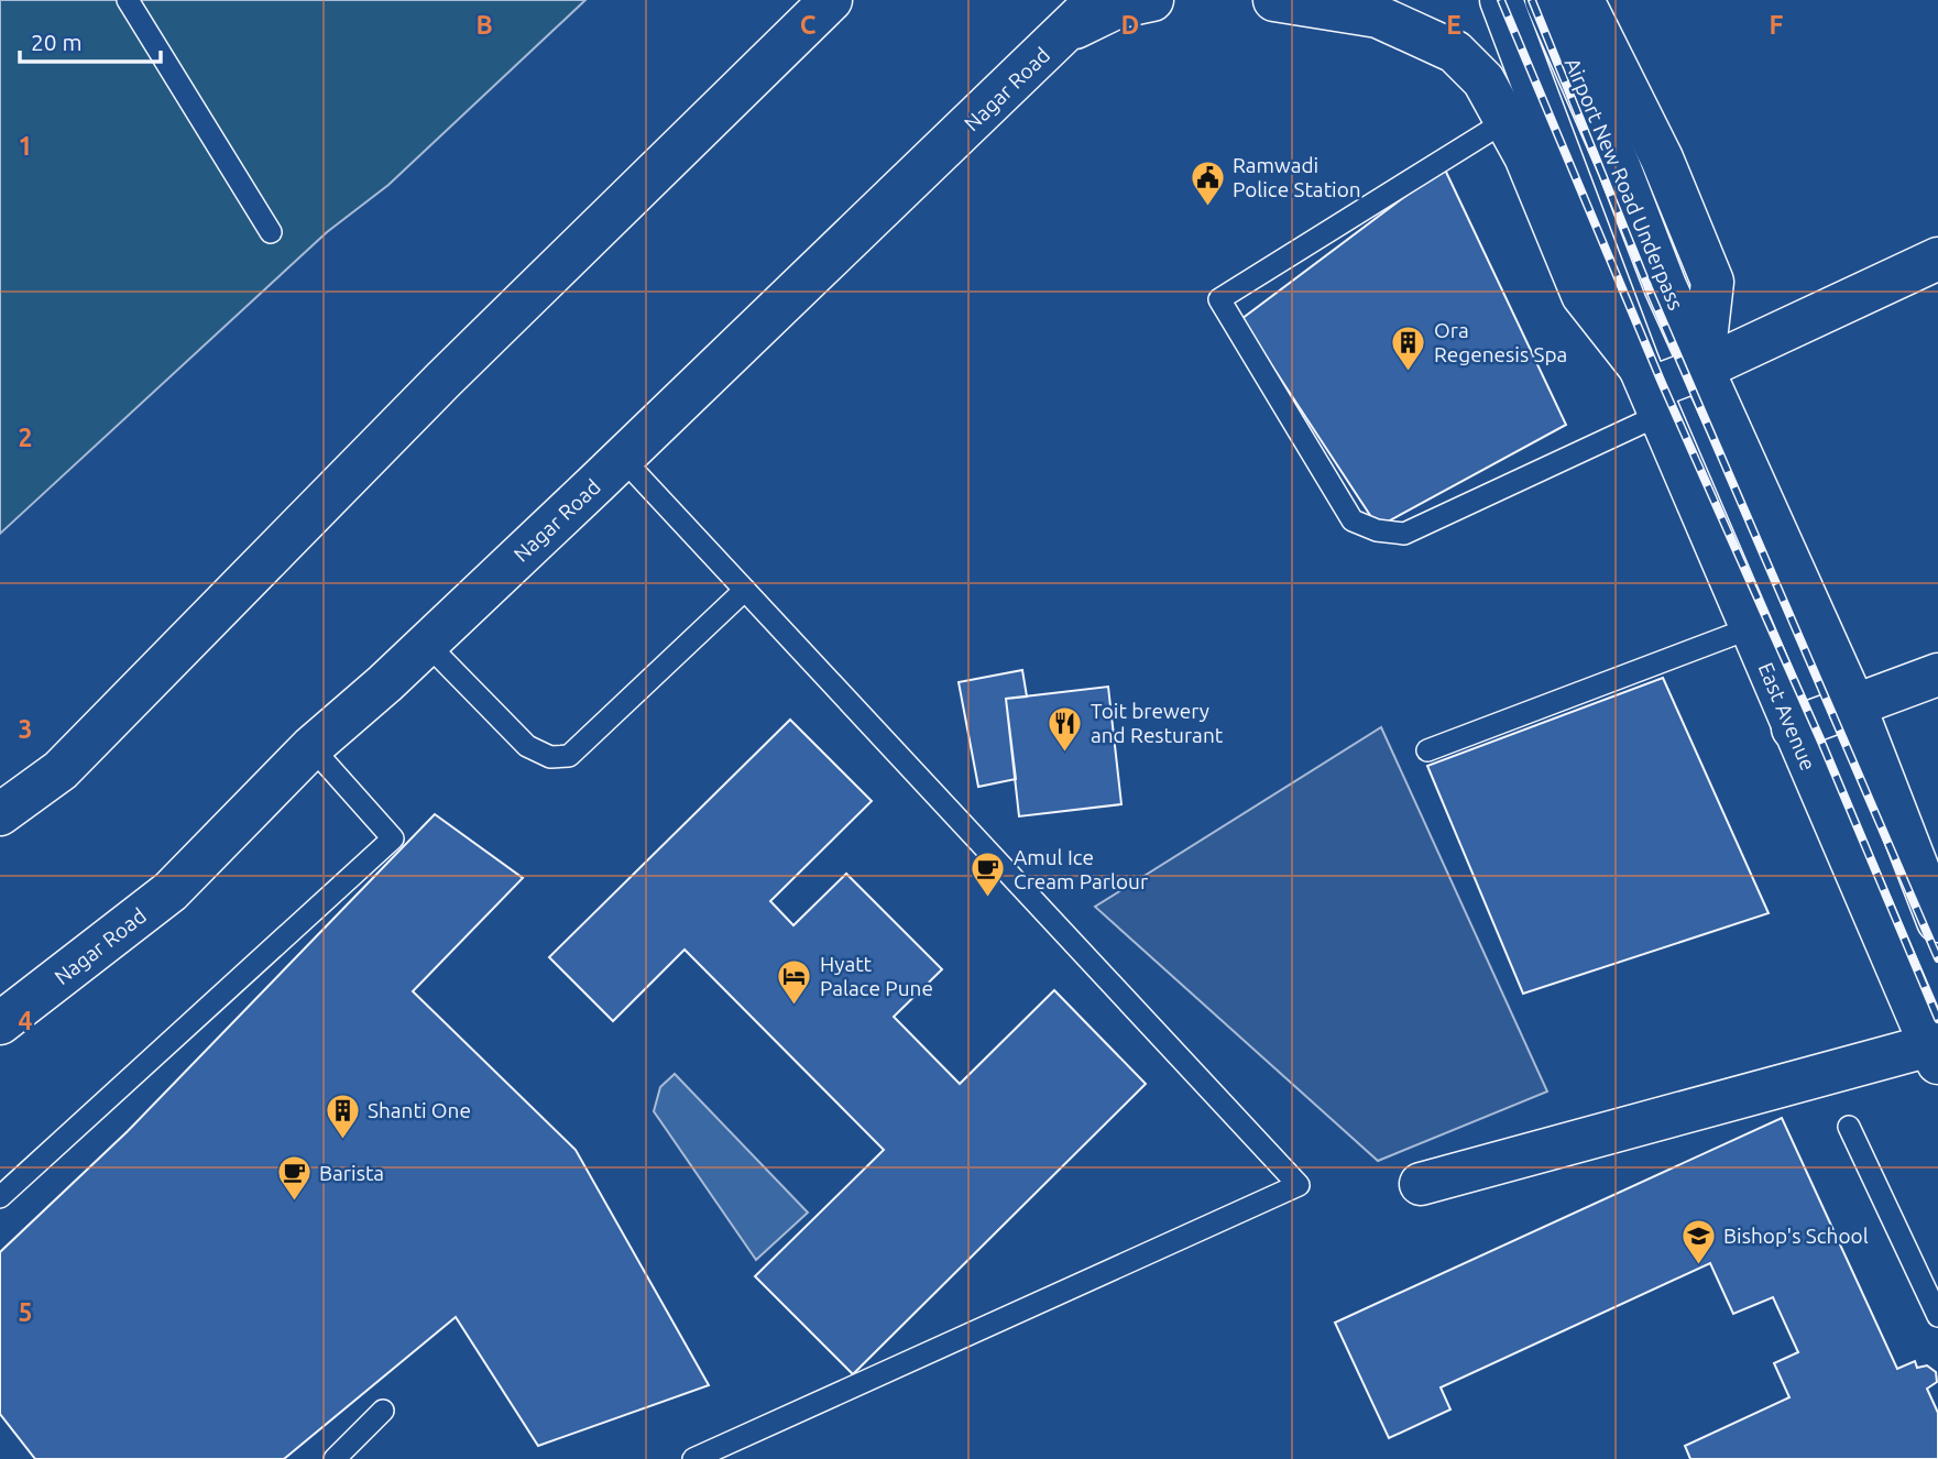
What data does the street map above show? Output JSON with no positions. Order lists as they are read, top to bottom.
{
  "streets": {
    "main road": ["Nagar Road", "Airport New Road Underpass", "East Avenue"]
  },
  "crossings": [
    ["Airport New Road Underpass", "East Avenue"]
  ],
  "places": {
    "public building": ["Ramwadi Police Station"],
    "building": ["Ora Regenesis Spa", "Shanti One"],
    "restaurant": ["Toit brewery and Resturant"],
    "cafe": ["Amul Ice Cream Parlour", "Barista"],
    "hotel": ["Hyatt Palace Pune"],
    "school or university": ["Bishop's School"]
  },
  "scale_bar": "20 m",
  "grid": {
    "columns": [
      "B",
      "C",
      "D",
      "E",
      "F"
    ],
    "rows": [
      "1",
      "2",
      "3",
      "4",
      "5"
    ]
  }
}
